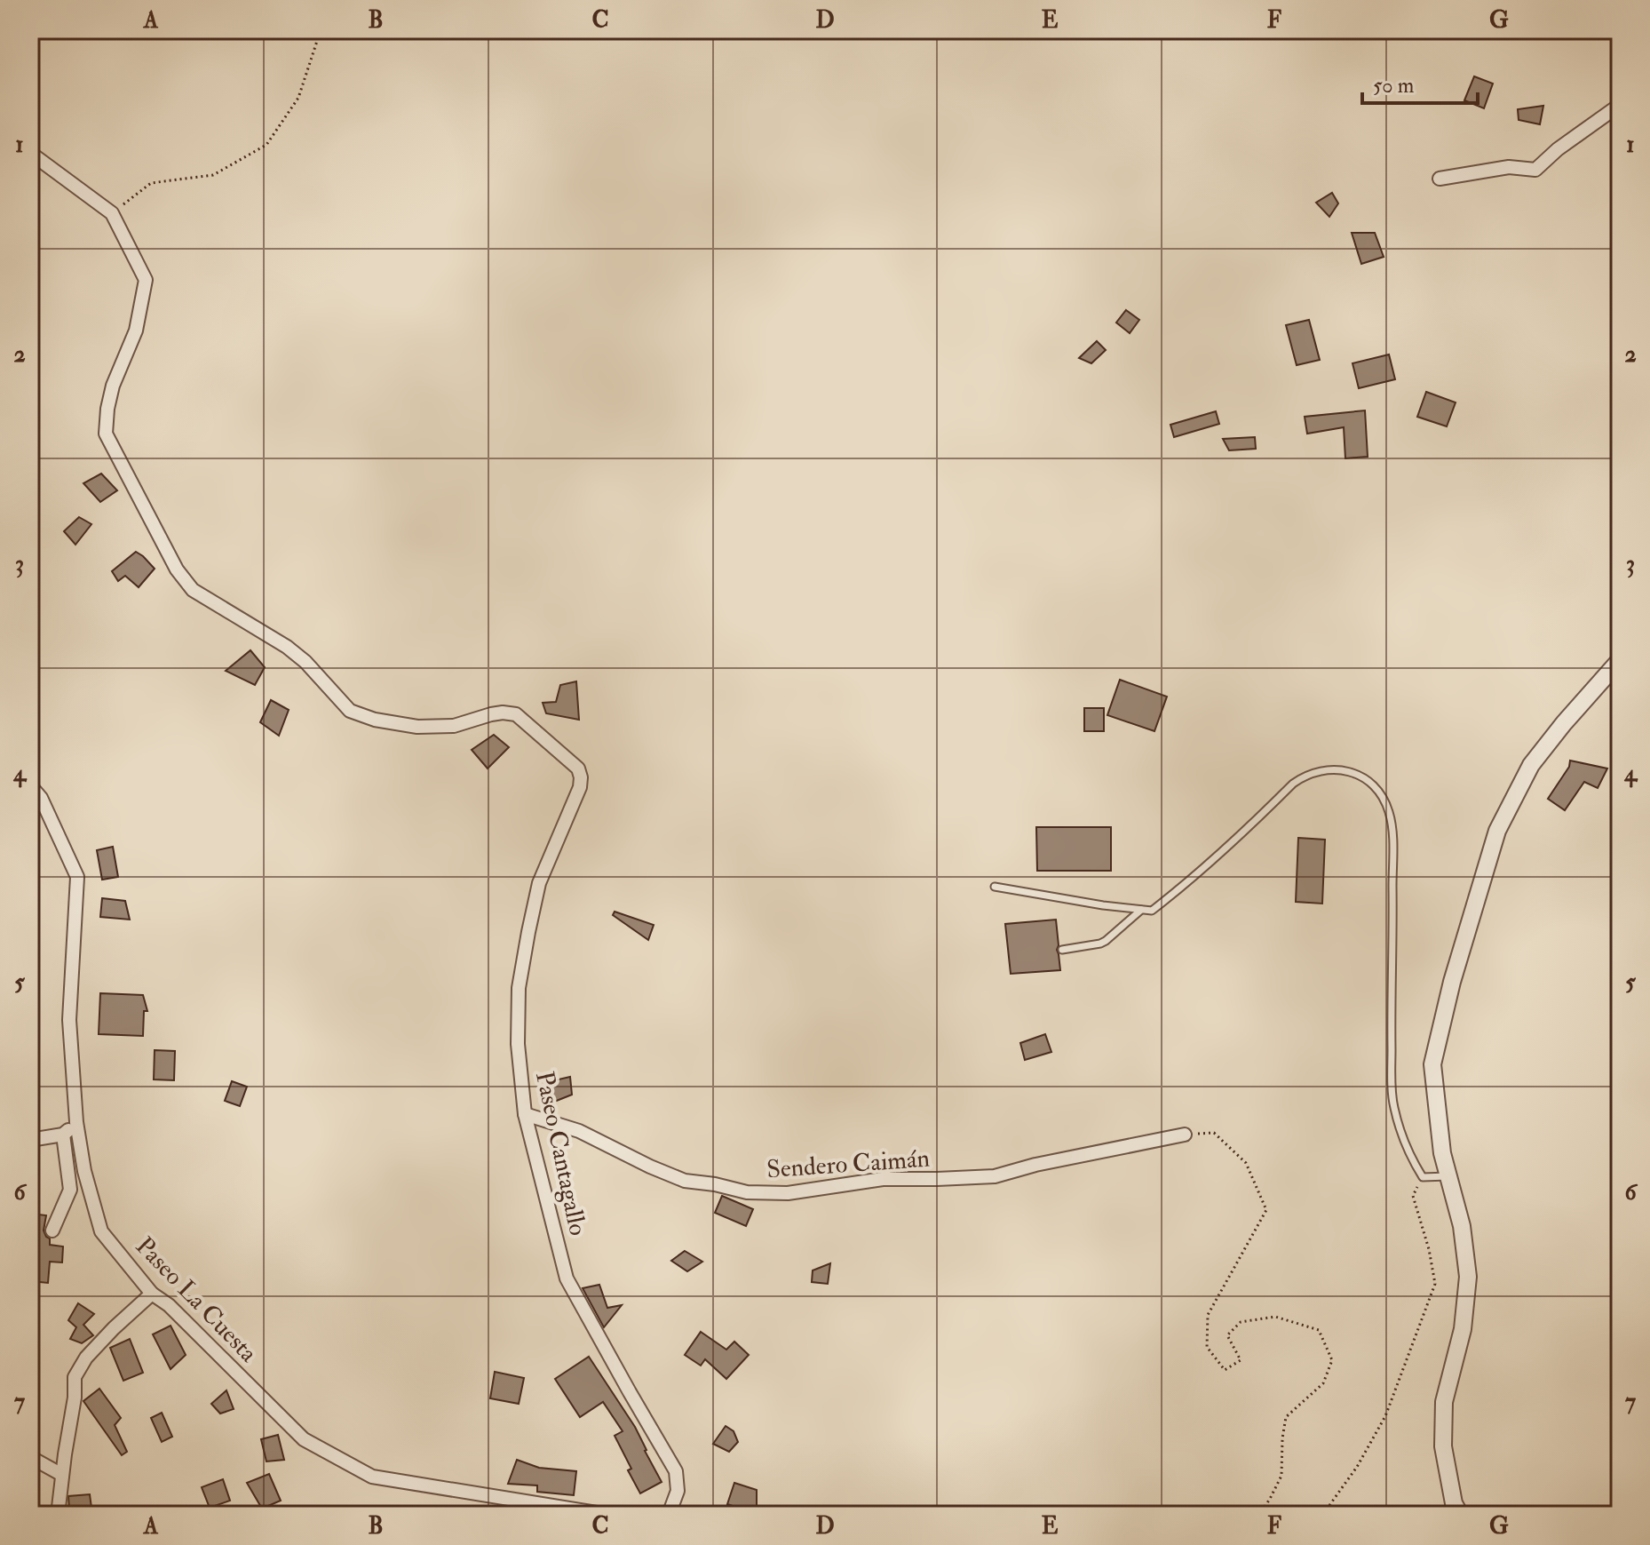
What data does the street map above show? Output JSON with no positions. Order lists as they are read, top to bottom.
{
  "streets": {
    "street": ["Paseo Cantagallo", "Sendero Caimán", "Paseo La Cuesta"]
  },
  "crossings": [
    ["Paseo Cantagallo", "Sendero Caimán"]
  ],
  "scale_bar": "50 m",
  "grid": {
    "columns": [
      "A",
      "B",
      "C",
      "D",
      "E",
      "F",
      "G"
    ],
    "rows": [
      "1",
      "2",
      "3",
      "4",
      "5",
      "6",
      "7"
    ]
  }
}
